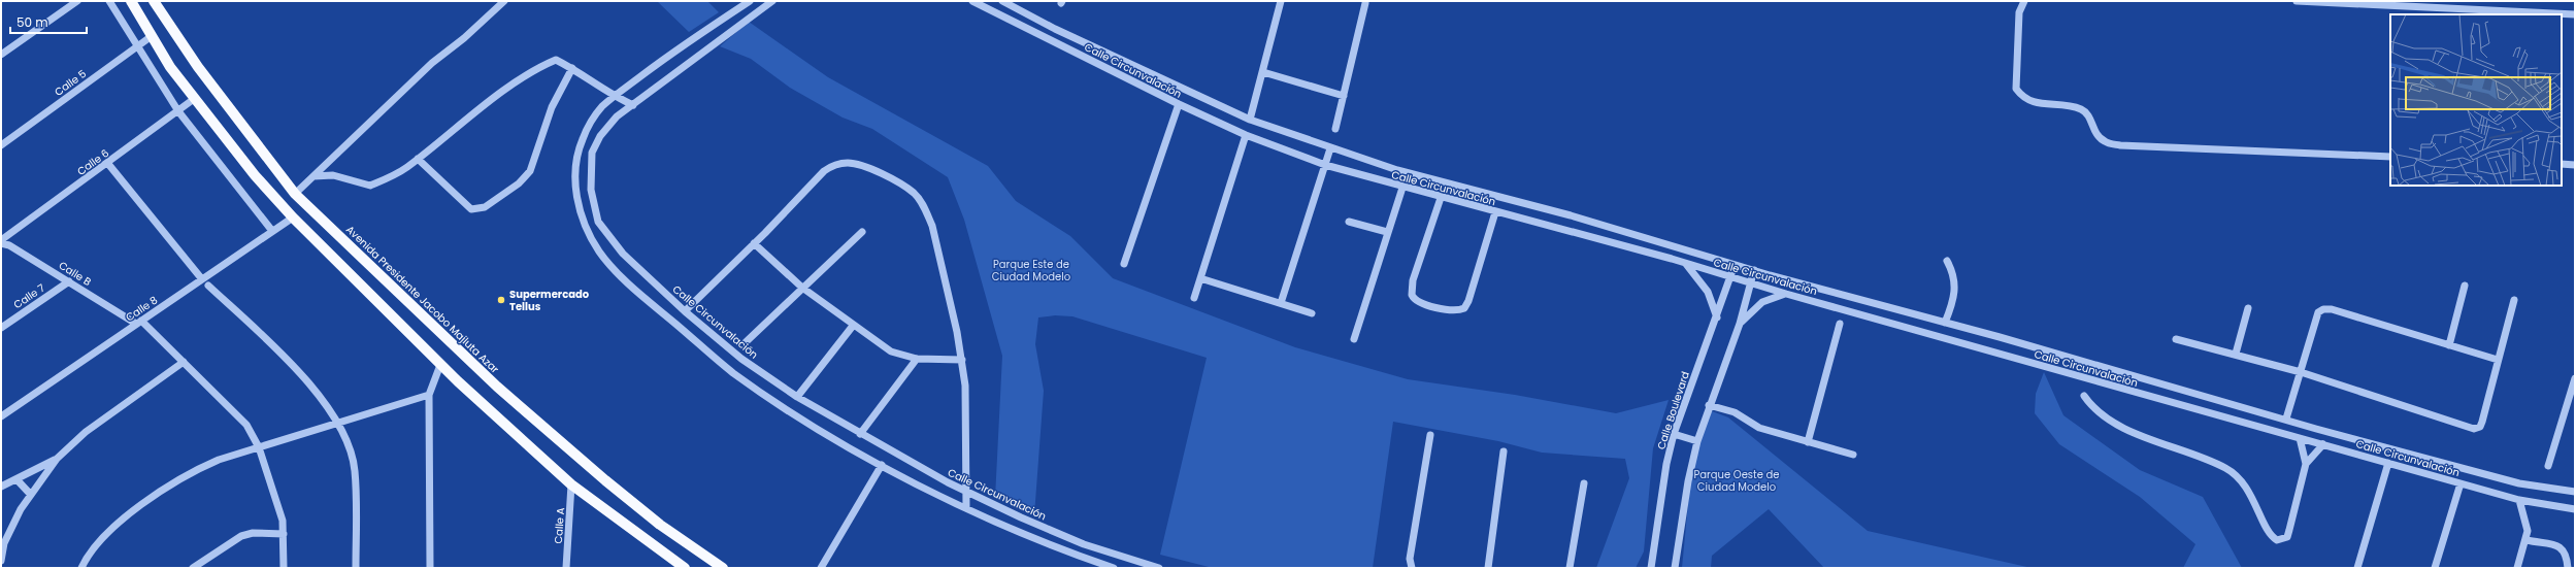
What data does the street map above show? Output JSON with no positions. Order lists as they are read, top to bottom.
{
  "streets": {
    "main road": ["Avenida Presidente Jacobo Majluta Azar"],
    "street": [
      "Calle Circunvalación",
      "Calle 5",
      "Calle 6",
      "Calle B",
      "Calle 7",
      "Calle 8",
      "Calle Boulevard",
      "Calle A"
    ]
  },
  "crossings": [
    ["Calle Circunvalación", "Calle Boulevard"],
    ["Calle 6", "Calle B"],
    ["Calle B", "Calle 7"],
    ["Calle B", "Calle 8"]
  ],
  "parks": ["Parque Este de Ciudad Modelo", "Parque Oeste de Ciudad Modelo"],
  "places": ["Supermercado Tellus"],
  "scale_bar": "50 m"
}
